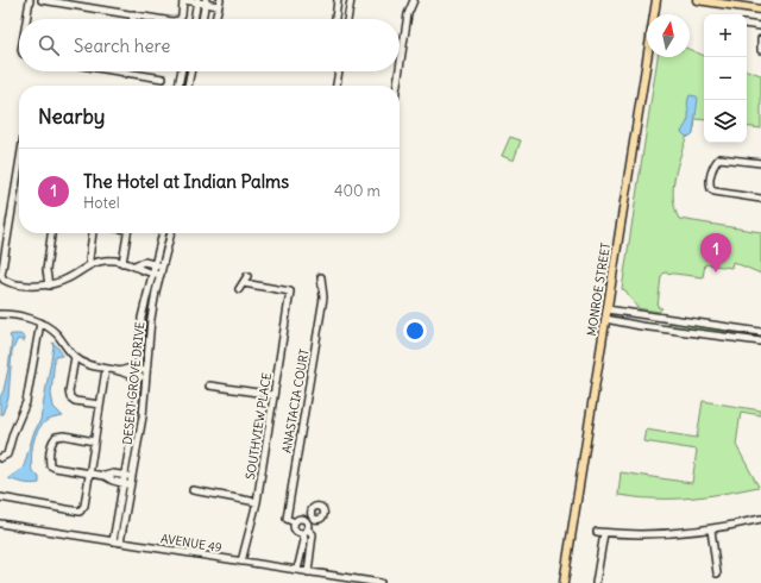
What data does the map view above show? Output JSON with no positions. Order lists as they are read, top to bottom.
{
  "streets": {
    "main road": ["MONROE STREET"],
    "street": [
      "DESERT GROVE DRIVE",
      "ANASTACIA COURT",
      "SOUTHVIEW PLACE",
      "AVENUE 49"
    ]
  },
  "crossings": [
    ["DESERT GROVE DRIVE", "AVENUE 49"],
    ["SOUTHVIEW PLACE", "AVENUE 49"]
  ],
  "north": "top",
  "page": {
    "map_buttons": ["+", "−"],
    "search": "Search here",
    "heading": "Nearby",
    "list": [
      {
        "mark": "1",
        "name": "The Hotel at Indian Palms",
        "note": "Hotel",
        "value": "400 m"
      }
    ],
    "pins": "1"
  }
}
